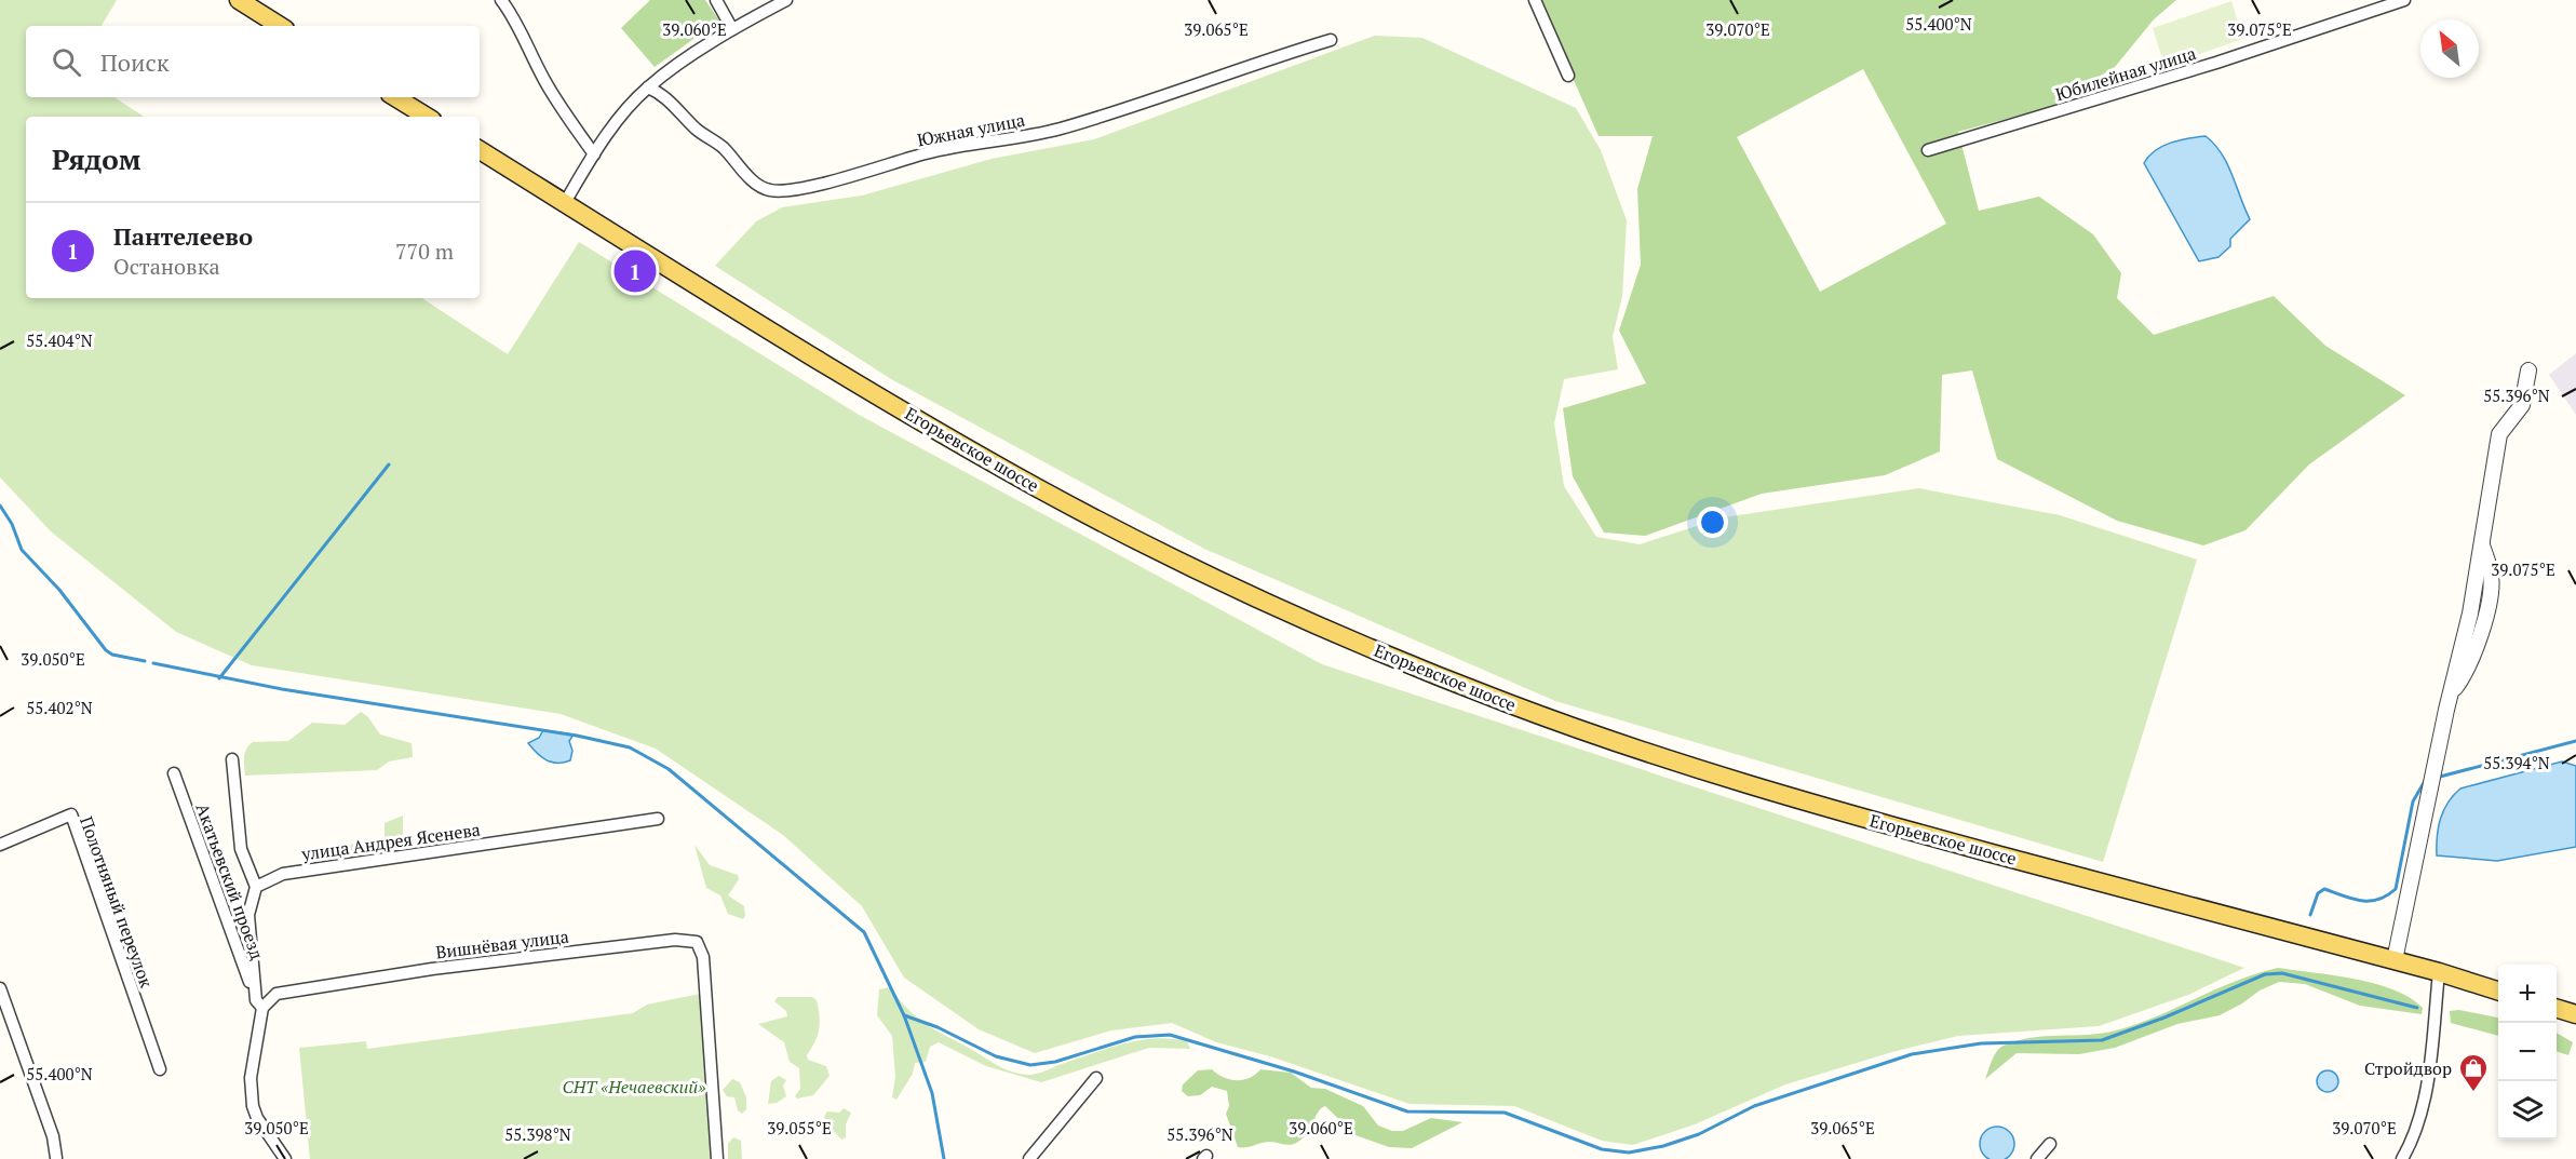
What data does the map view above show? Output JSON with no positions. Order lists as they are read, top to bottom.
{
  "streets": {
    "main road": ["Егорьевское шоссе"],
    "street": [
      "Юбилейная улица",
      "Южная улица",
      "улица Андрея Ясенева",
      "Акатьевский проезд",
      "Полотняный переулок",
      "Вишнёвая улица"
    ]
  },
  "crossings": [
    ["Акатьевский проезд", "Вишнёвая улица"]
  ],
  "parks": ["СНТ «Нечаевский»"],
  "places": {
    "shop": ["Стройдвор"]
  },
  "north": "top left",
  "page": {
    "search": "Поиск",
    "heading": "Рядом",
    "list": [
      {
        "mark": "1",
        "name": "Пантелеево",
        "note": "Остановка",
        "value": "770 m"
      }
    ],
    "pins": "1",
    "map_buttons": ["+", "−"]
  },
  "coordinates": [
    "55.400°N",
    "39.060°E",
    "39.065°E",
    "39.070°E",
    "39.075°E",
    "55.404°N",
    "55.396°N",
    "39.050°E",
    "55.402°N",
    "55.394°N",
    "39.055°E",
    "55.398°N"
  ]
}
